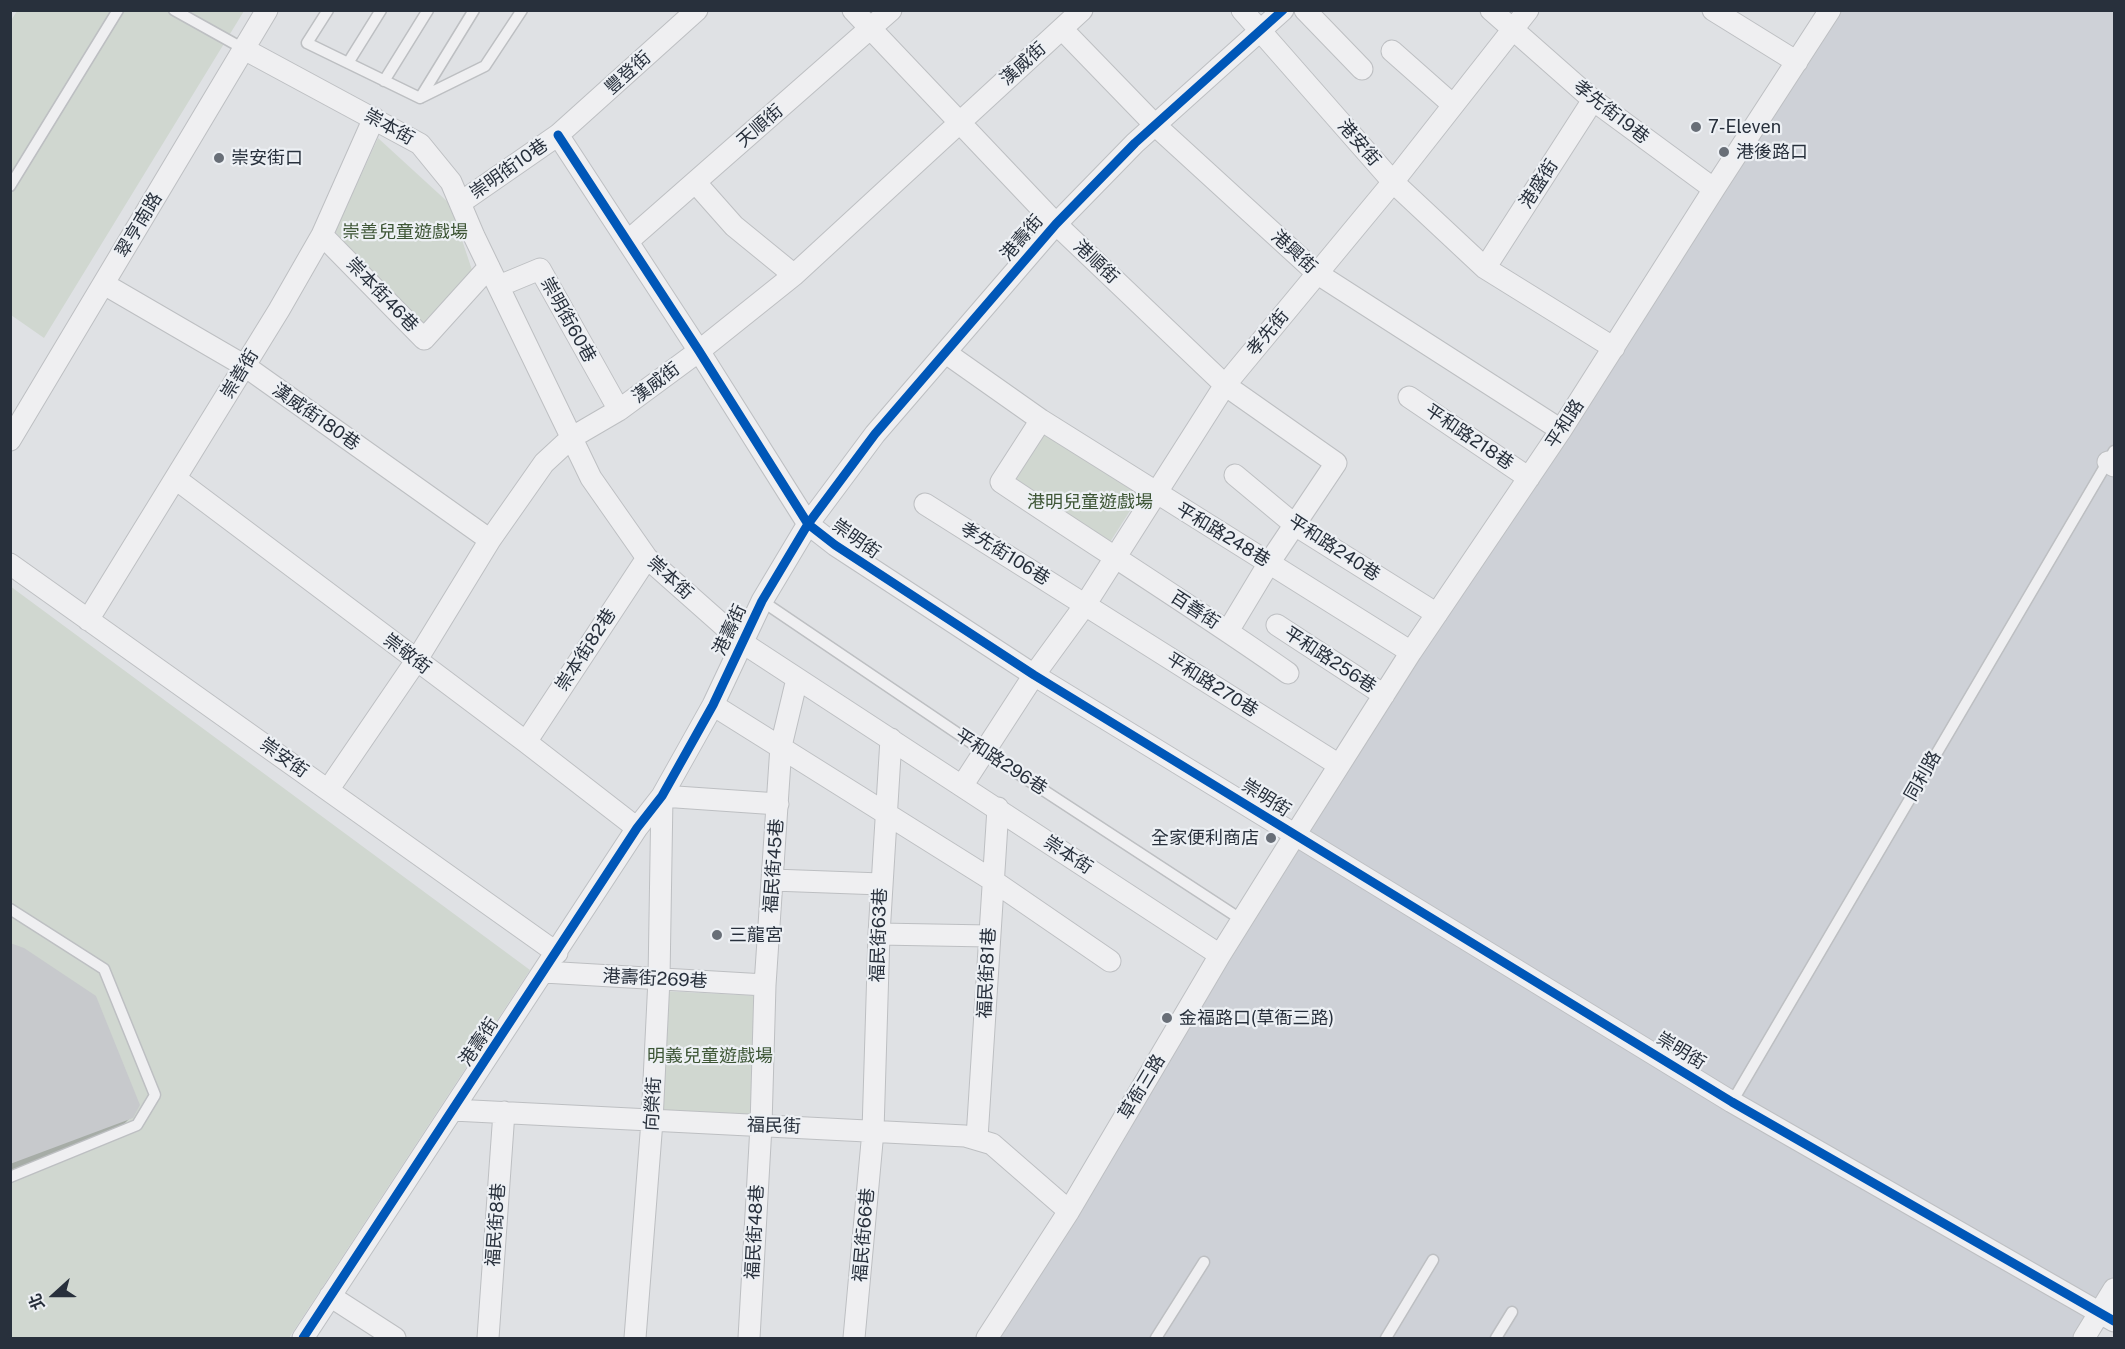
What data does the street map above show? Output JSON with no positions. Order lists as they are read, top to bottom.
{
  "streets": {
    "street": [
      "漢威街",
      "豐登街",
      "孝先街19巷",
      "天順街",
      "崇本街",
      "港安街",
      "崇明街10巷",
      "港盛街",
      "翠亨南路",
      "港壽街",
      "港興街",
      "港順街",
      "崇本街46巷",
      "崇明街60巷",
      "孝先街",
      "崇善街",
      "漢威街180巷",
      "平和路",
      "平和路218巷",
      "平和路248巷",
      "崇明街",
      "平和路240巷",
      "孝先街106巷",
      "百善街",
      "崇本街82巷",
      "崇敬街",
      "平和路256巷",
      "平和路270巷",
      "崇安街",
      "福民街45巷",
      "福民街63巷",
      "福民街81巷",
      "港壽街269巷",
      "草衙三路",
      "向榮街",
      "福民街",
      "福民街8巷",
      "福民街48巷",
      "福民街66巷"
    ],
    "lane": ["平和路296巷", "同利路"]
  },
  "crossings": [
    ["漢威街", "崇本街"],
    ["漢威街", "港興街"],
    ["漢威街", "港順街"],
    ["漢威街", "崇明街60巷"],
    ["漢威街", "漢威街180巷"],
    ["漢威街", "崇明街"],
    ["漢威街", "崇敬街"],
    ["漢威街", "崇安街"],
    ["豐登街", "崇明街10巷"],
    ["豐登街", "崇明街"],
    ["孝先街19巷", "港盛街"],
    ["孝先街19巷", "孝先街"],
    ["孝先街19巷", "平和路"],
    ["天順街", "港順街"],
    ["天順街", "崇明街"],
    ["崇本街", "崇明街10巷"],
    ["崇本街", "翠亨南路"],
    ["崇本街", "港壽街"],
    ["崇本街", "崇本街46巷"],
    ["崇本街", "崇明街60巷"],
    ["崇本街", "孝先街"],
    ["崇本街", "崇善街"],
    ["崇本街", "崇本街82巷"],
    ["崇本街", "福民街45巷"],
    ["崇本街", "福民街63巷"],
    ["崇本街", "福民街81巷"],
    ["崇本街", "草衙三路"],
    ["港安街", "港盛街"],
    ["港安街", "港壽街"],
    ["港安街", "孝先街"],
    ["港安街", "平和路"],
    ["崇明街10巷", "崇明街"],
    ["翠亨南路", "漢威街180巷"],
    ["港壽街", "港興街"],
    ["港壽街", "港順街"],
    ["港壽街", "平和路248巷"],
    ["港壽街", "崇明街"],
    ["港壽街", "崇敬街"],
    ["港壽街", "崇安街"],
    ["港壽街", "平和路296巷"],
    ["港壽街", "港壽街269巷"],
    ["港壽街", "向榮街"],
    ["港壽街", "福民街"],
    ["港興街", "孝先街"],
    ["港興街", "平和路"],
    ["港順街", "孝先街"],
    ["港順街", "百善街"],
    ["崇本街46巷", "崇善街"],
    ["孝先街", "平和路248巷"],
    ["孝先街", "崇明街"],
    ["孝先街", "孝先街106巷"],
    ["孝先街", "百善街"],
    ["孝先街", "平和路270巷"],
    ["孝先街", "平和路296巷"],
    ["崇善街", "漢威街180巷"],
    ["崇善街", "崇敬街"],
    ["崇善街", "崇安街"],
    ["平和路", "平和路218巷"],
    ["平和路", "平和路248巷"],
    ["平和路", "崇明街"],
    ["平和路", "平和路240巷"],
    ["平和路", "平和路256巷"],
    ["平和路", "平和路270巷"],
    ["平和路", "草衙三路"],
    ["平和路248巷", "百善街"],
    ["崇明街", "同利路"],
    ["崇明街", "草衙三路"],
    ["平和路240巷", "百善街"],
    ["孝先街106巷", "平和路270巷"],
    ["崇本街82巷", "崇敬街"],
    ["平和路296巷", "草衙三路"],
    ["福民街45巷", "港壽街269巷"],
    ["福民街45巷", "福民街"],
    ["福民街45巷", "福民街48巷"],
    ["福民街63巷", "福民街"],
    ["福民街63巷", "福民街66巷"],
    ["福民街81巷", "福民街"],
    ["港壽街269巷", "向榮街"],
    ["草衙三路", "福民街"],
    ["向榮街", "福民街"],
    ["福民街", "福民街8巷"],
    ["福民街", "福民街48巷"],
    ["福民街", "福民街66巷"]
  ],
  "parks": ["崇善兒童遊戲場", "港明兒童遊戲場", "明義兒童遊戲場"],
  "places": [
    "7-Eleven",
    "港後路口",
    "崇安街口",
    "全家便利商店",
    "三龍宮",
    "金福路口(草衙三路)"
  ],
  "north": "left"
}
